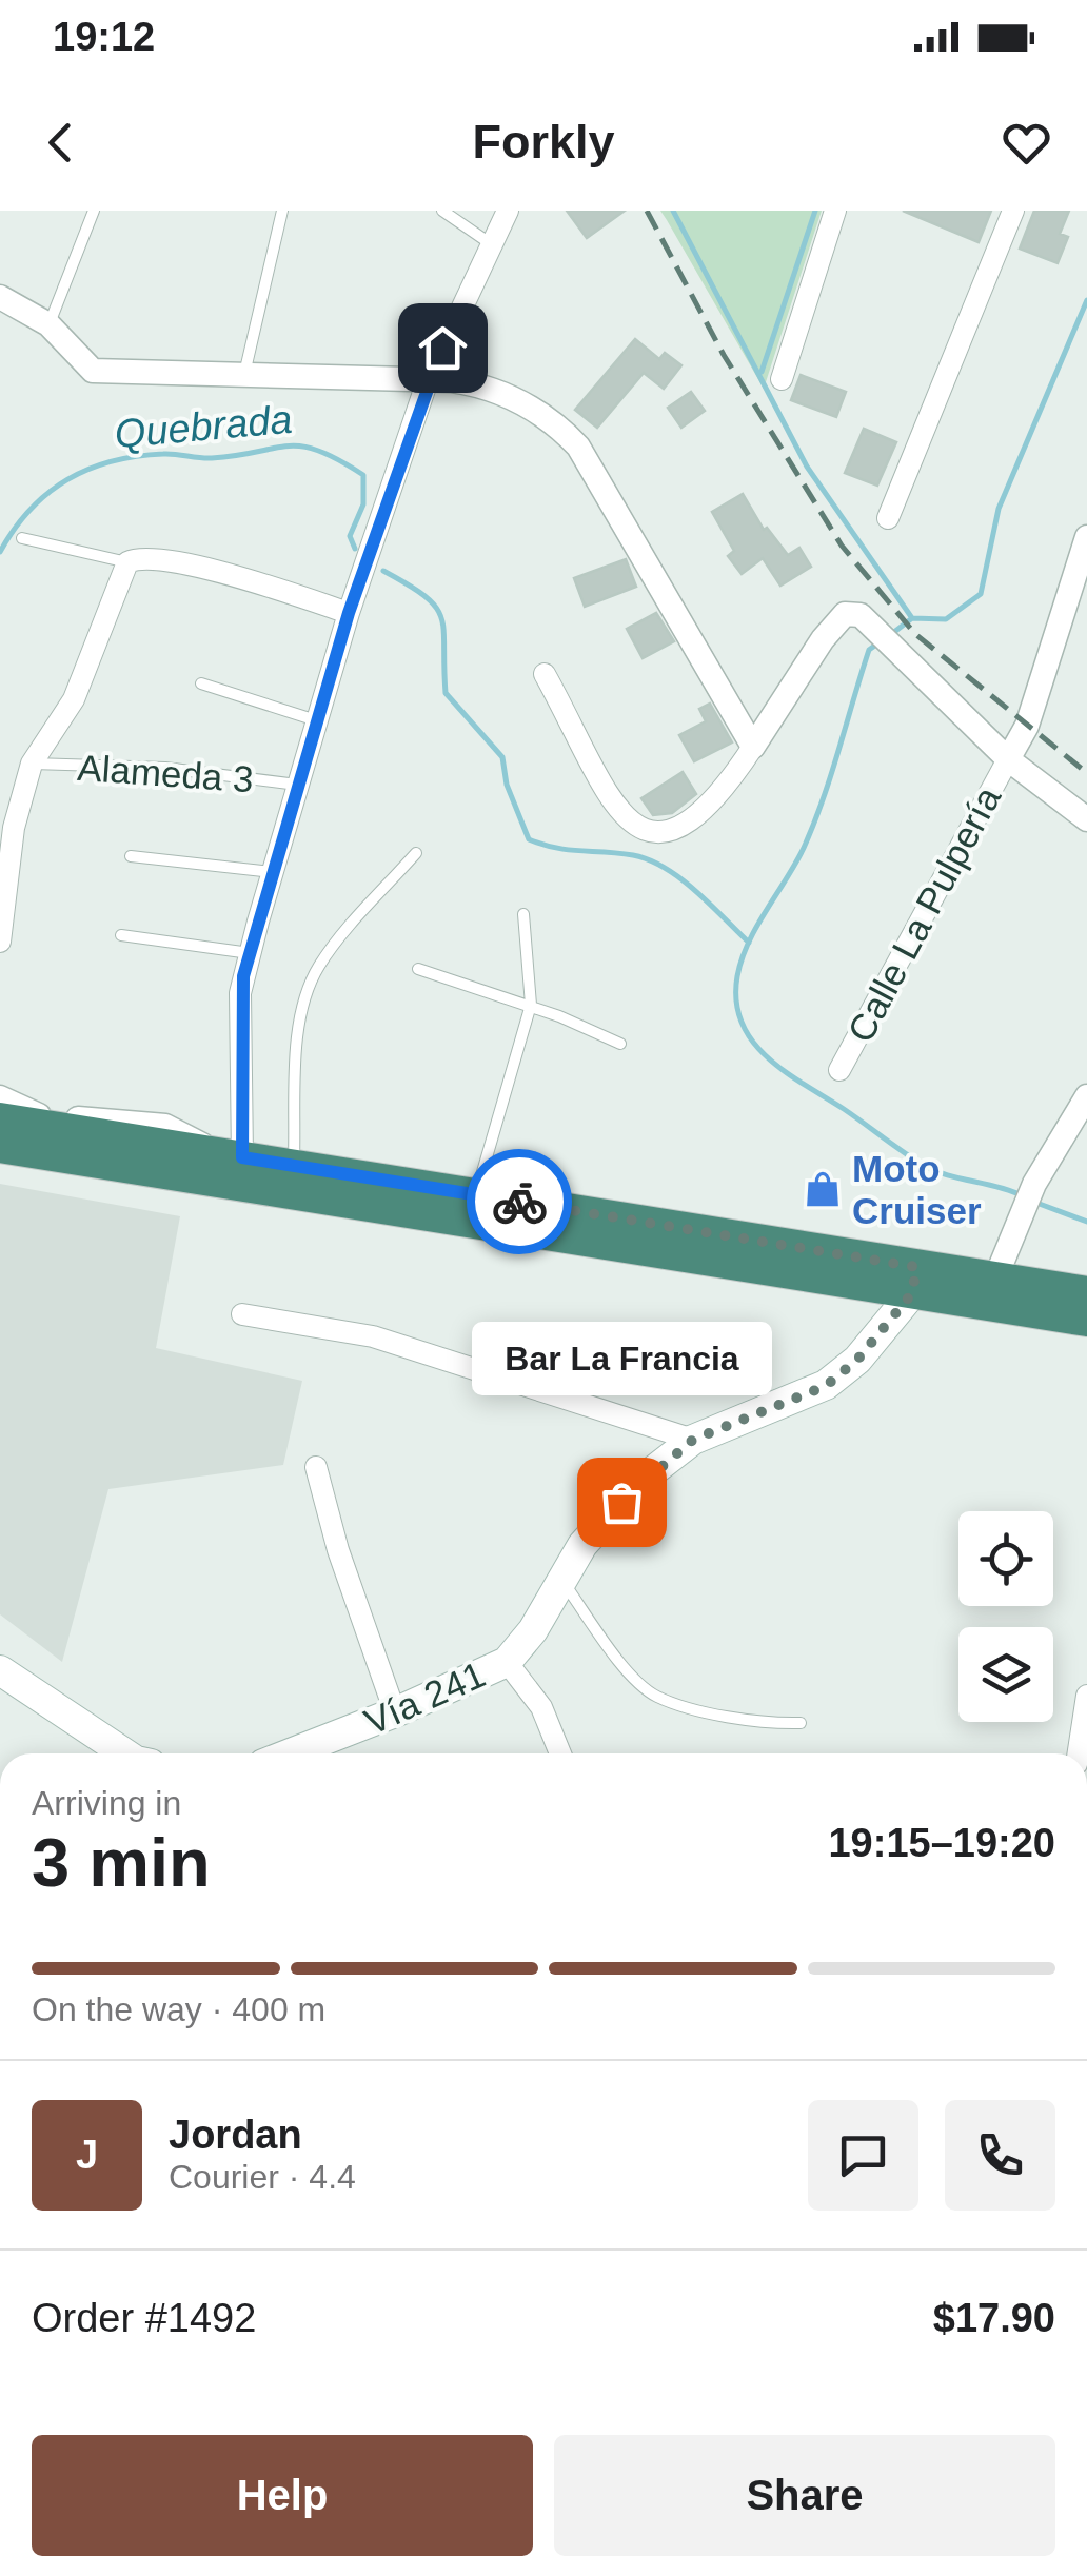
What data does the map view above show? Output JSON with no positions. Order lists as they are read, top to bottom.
{
  "streets": {
    "main road": ["Vía 241"],
    "street": ["Calle La Pulpería"],
    "lane": ["Alameda 3"]
  },
  "water": ["Quebrada"],
  "places": {
    "shop": ["Moto Cruiser"],
    "other": ["Bar La Francia"]
  },
  "page": {
    "status": "19:12",
    "header": "Forkly",
    "bubble": "Bar La Francia",
    "heading": ["3 min", "Arriving in", "19:15–19:20"],
    "panel": [
      "Jordan",
      "Courier · 4.4",
      "Order #1492",
      "$17.90"
    ],
    "bar": "On the way · 400 m",
    "round": "J",
    "buttons": ["Help", "Share"]
  }
}
